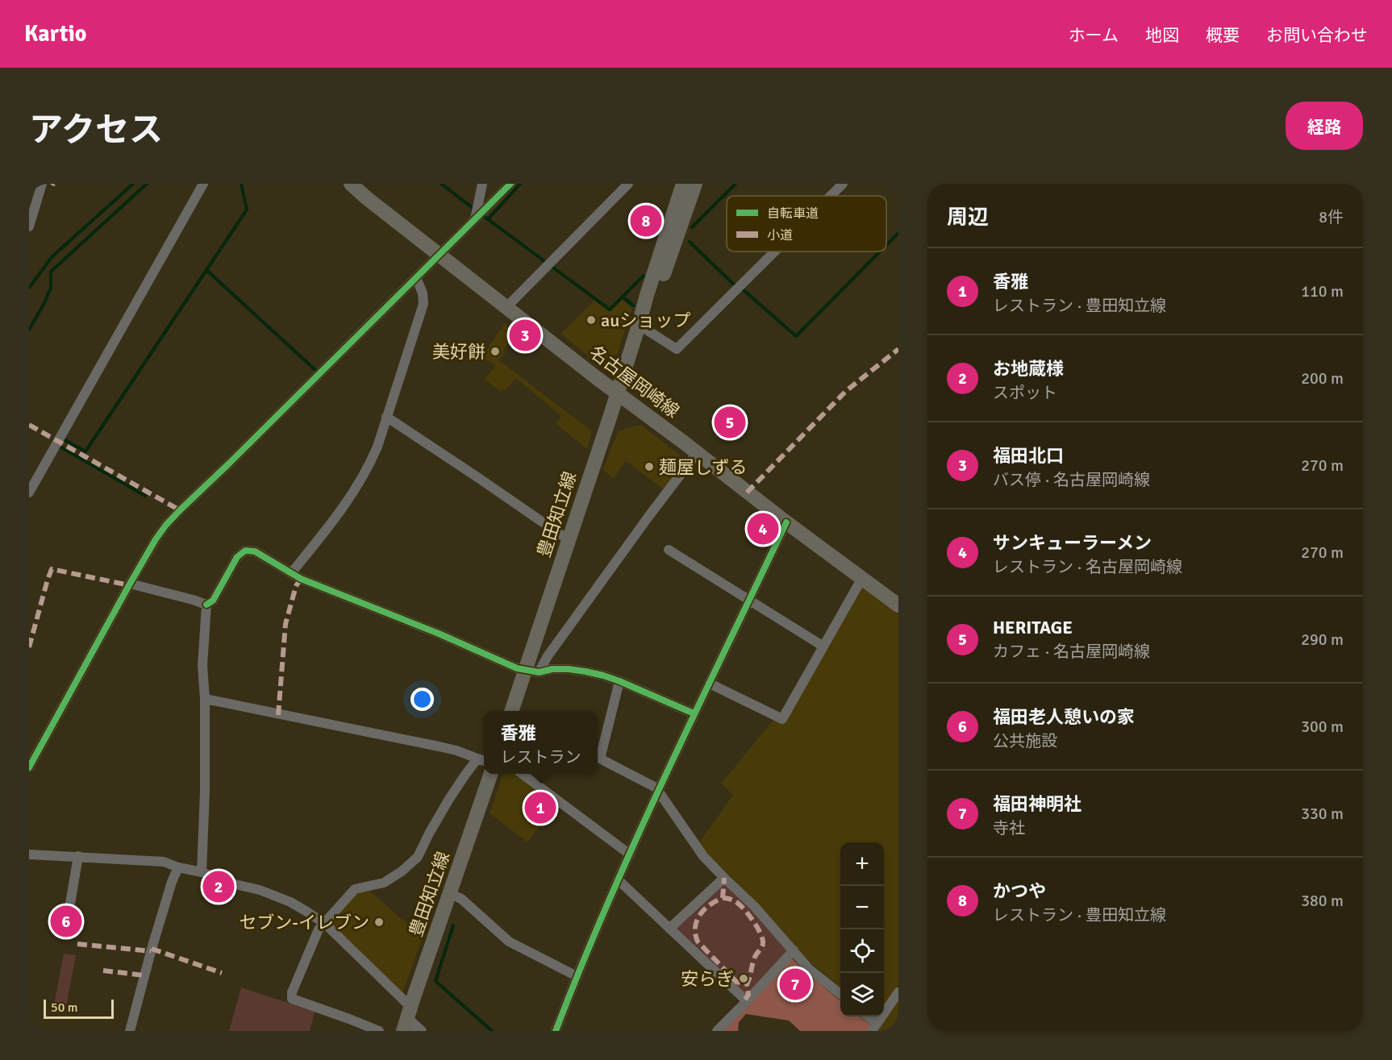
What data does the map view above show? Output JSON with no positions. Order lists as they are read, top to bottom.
{
  "streets": {
    "main road": ["名古屋岡崎線", "豊田知立線"]
  },
  "crossings": [
    ["名古屋岡崎線", "豊田知立線"]
  ],
  "places": [
    "auショップ",
    "美好餅",
    "麺屋しずる",
    "セブン-イレブン",
    "安らぎ"
  ],
  "legend": ["自転車道", "小道"],
  "scale_bar": "50 m",
  "page": {
    "header": "Kartio",
    "nav": [
      "ホーム",
      "地図",
      "概要",
      "お問い合わせ"
    ],
    "title": "アクセス",
    "buttons": "経路",
    "heading": ["周辺", "8件"],
    "pins": [
      "8",
      "3",
      "5",
      "4",
      "1",
      "2",
      "6",
      "7"
    ],
    "list": [
      {
        "mark": "1",
        "name": "香雅",
        "note": "レストラン · 豊田知立線",
        "value": "110 m"
      },
      {
        "mark": "2",
        "name": "お地蔵様",
        "note": "スポット",
        "value": "200 m"
      },
      {
        "mark": "3",
        "name": "福田北口",
        "note": "バス停 · 名古屋岡崎線",
        "value": "270 m"
      },
      {
        "mark": "4",
        "name": "サンキューラーメン",
        "note": "レストラン · 名古屋岡崎線",
        "value": "270 m"
      },
      {
        "mark": "5",
        "name": "HERITAGE",
        "note": "カフェ · 名古屋岡崎線",
        "value": "290 m"
      },
      {
        "mark": "6",
        "name": "福田老人憩いの家",
        "note": "公共施設",
        "value": "300 m"
      },
      {
        "mark": "7",
        "name": "福田神明社",
        "note": "寺社",
        "value": "330 m"
      },
      {
        "mark": "8",
        "name": "かつや",
        "note": "レストラン · 豊田知立線",
        "value": "380 m"
      }
    ],
    "popup": ["香雅", "レストラン"],
    "map_buttons": ["+", "−"],
    "scale": "50 m"
  }
}
